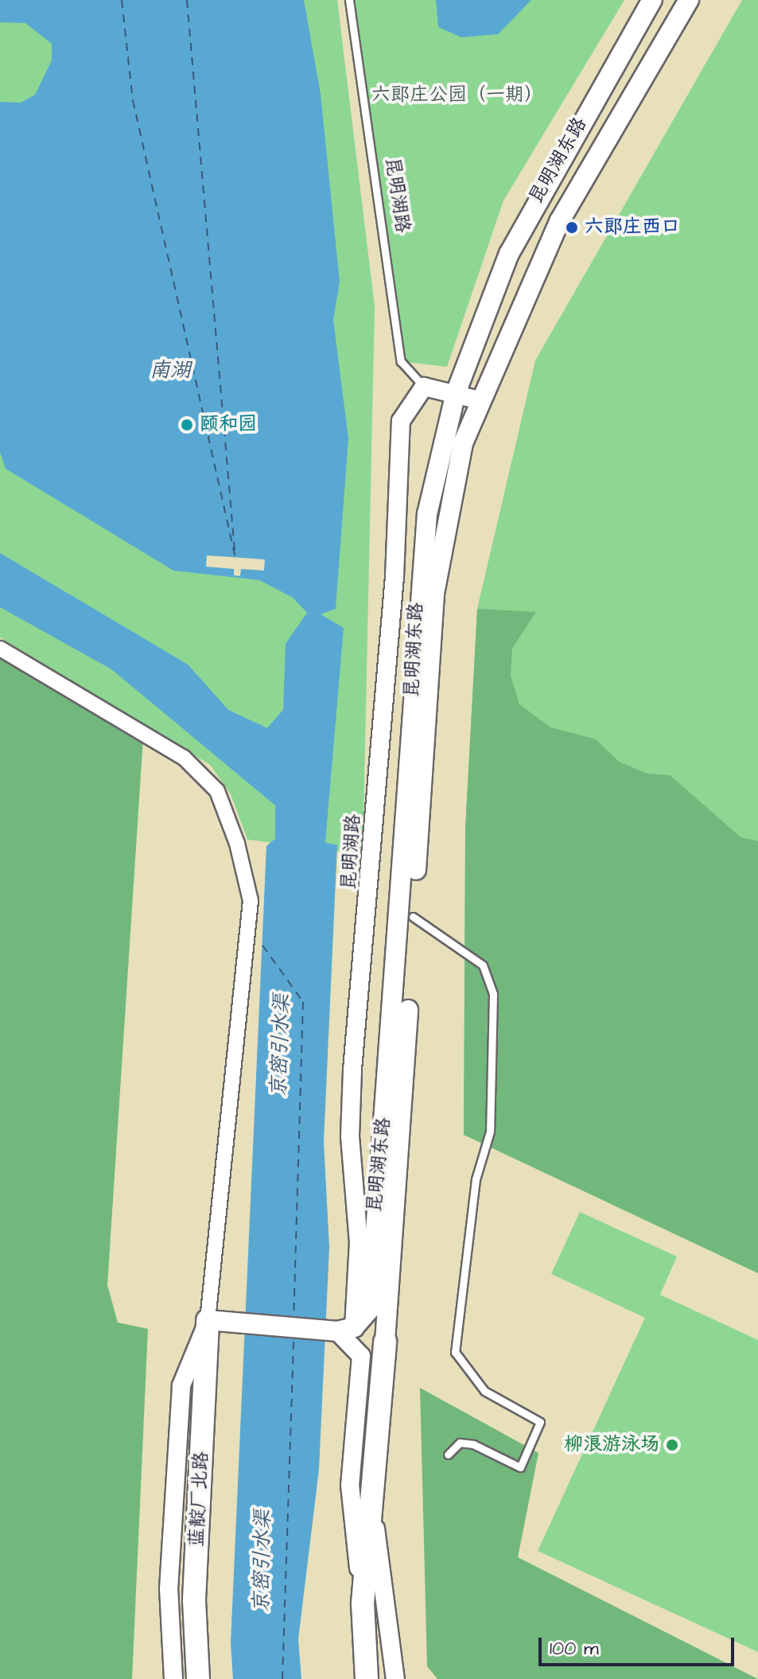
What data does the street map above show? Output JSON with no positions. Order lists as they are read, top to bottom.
{
  "streets": {
    "highway": ["蓝靛厂北路"],
    "main road": ["昆明湖东路"],
    "street": ["昆明湖路"]
  },
  "crossings": [
    ["昆明湖东路", "昆明湖路"]
  ],
  "water": ["南湖", "京密引水渠"],
  "parks": ["六郎庄公园（一期）"],
  "places": ["六郎庄西口", "颐和园", "柳浪游泳场"],
  "scale_bar": "100 m"
}
